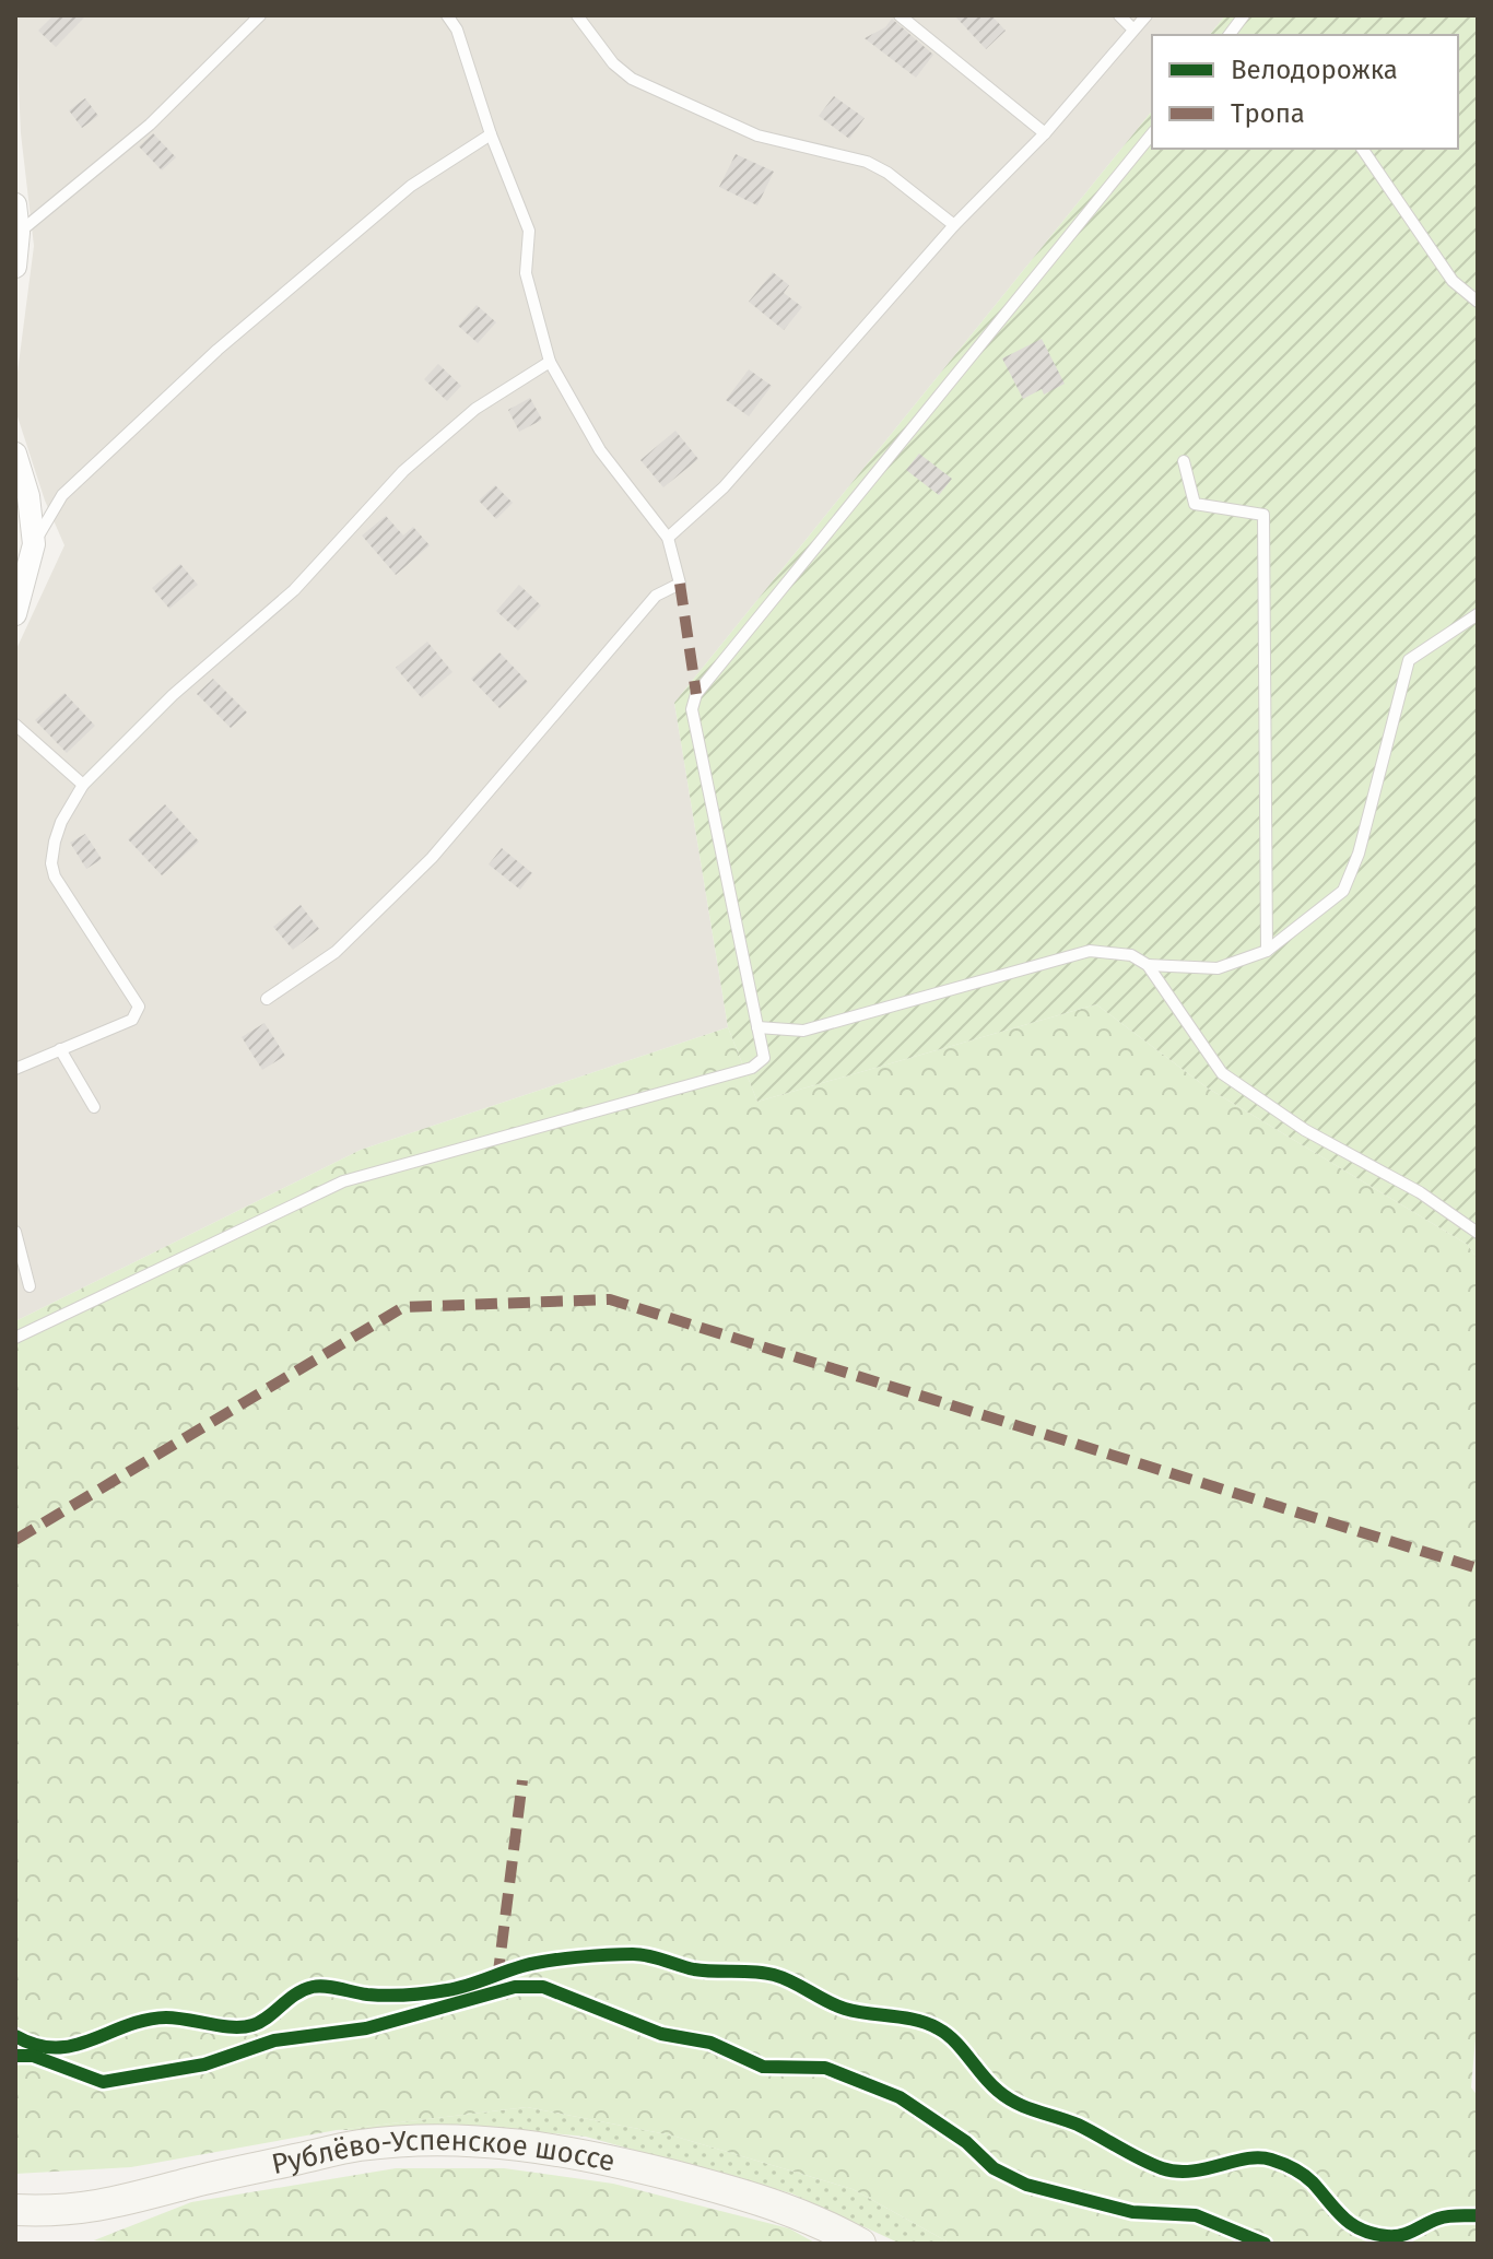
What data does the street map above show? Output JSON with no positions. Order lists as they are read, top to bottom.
{
  "streets": {
    "main road": ["Рублёво-Успенское шоссе"]
  },
  "legend": ["Велодорожка", "Тропа"]
}
